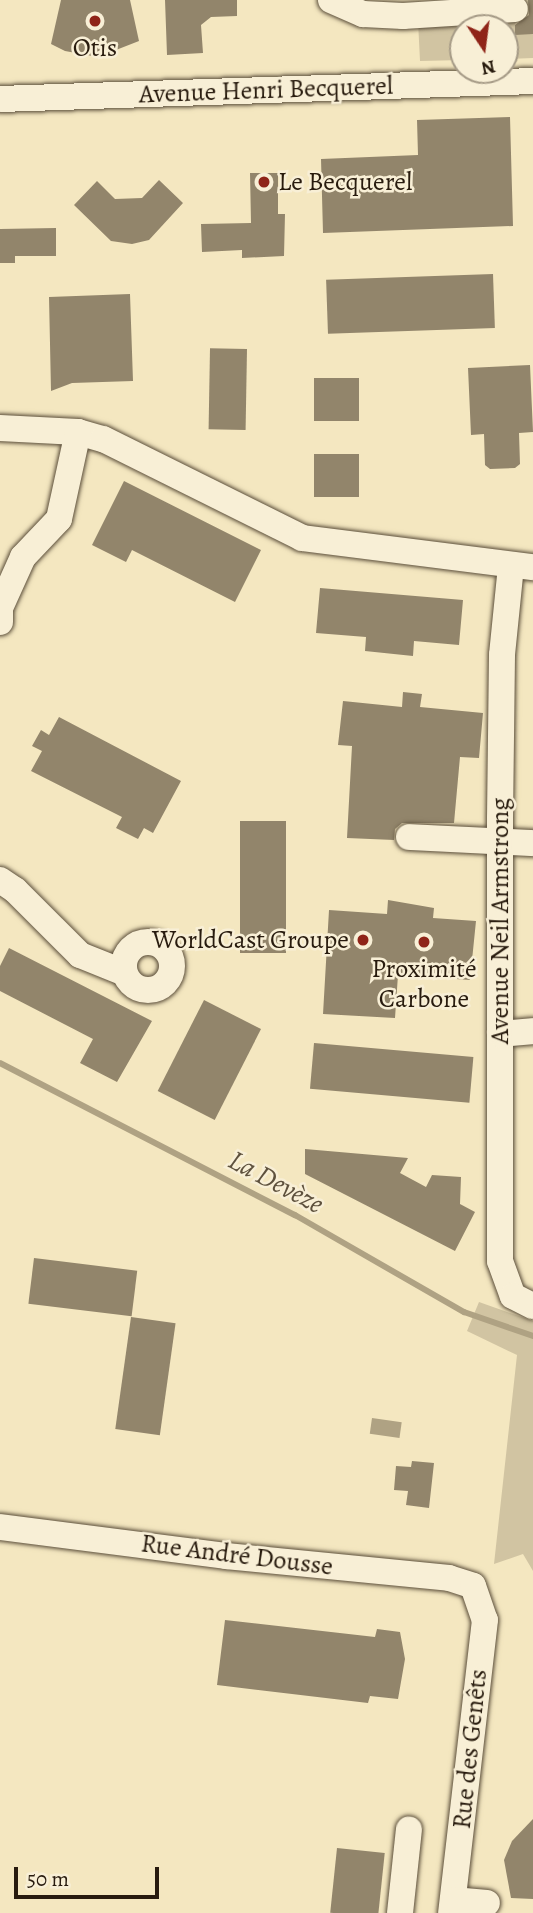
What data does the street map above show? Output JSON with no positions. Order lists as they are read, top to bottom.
{
  "streets": {
    "street": [
      "Avenue Henri Becquerel",
      "Avenue Neil Armstrong",
      "Rue André Dousse",
      "Rue des Genêts"
    ]
  },
  "crossings": [
    ["Rue André Dousse", "Rue des Genêts"]
  ],
  "water": ["La Devèze"],
  "places": [
    "Otis",
    "Le Becquerel",
    "WorldCast Groupe",
    "Proximité Carbone"
  ],
  "scale_bar": "50 m",
  "north": "bottom"
}
